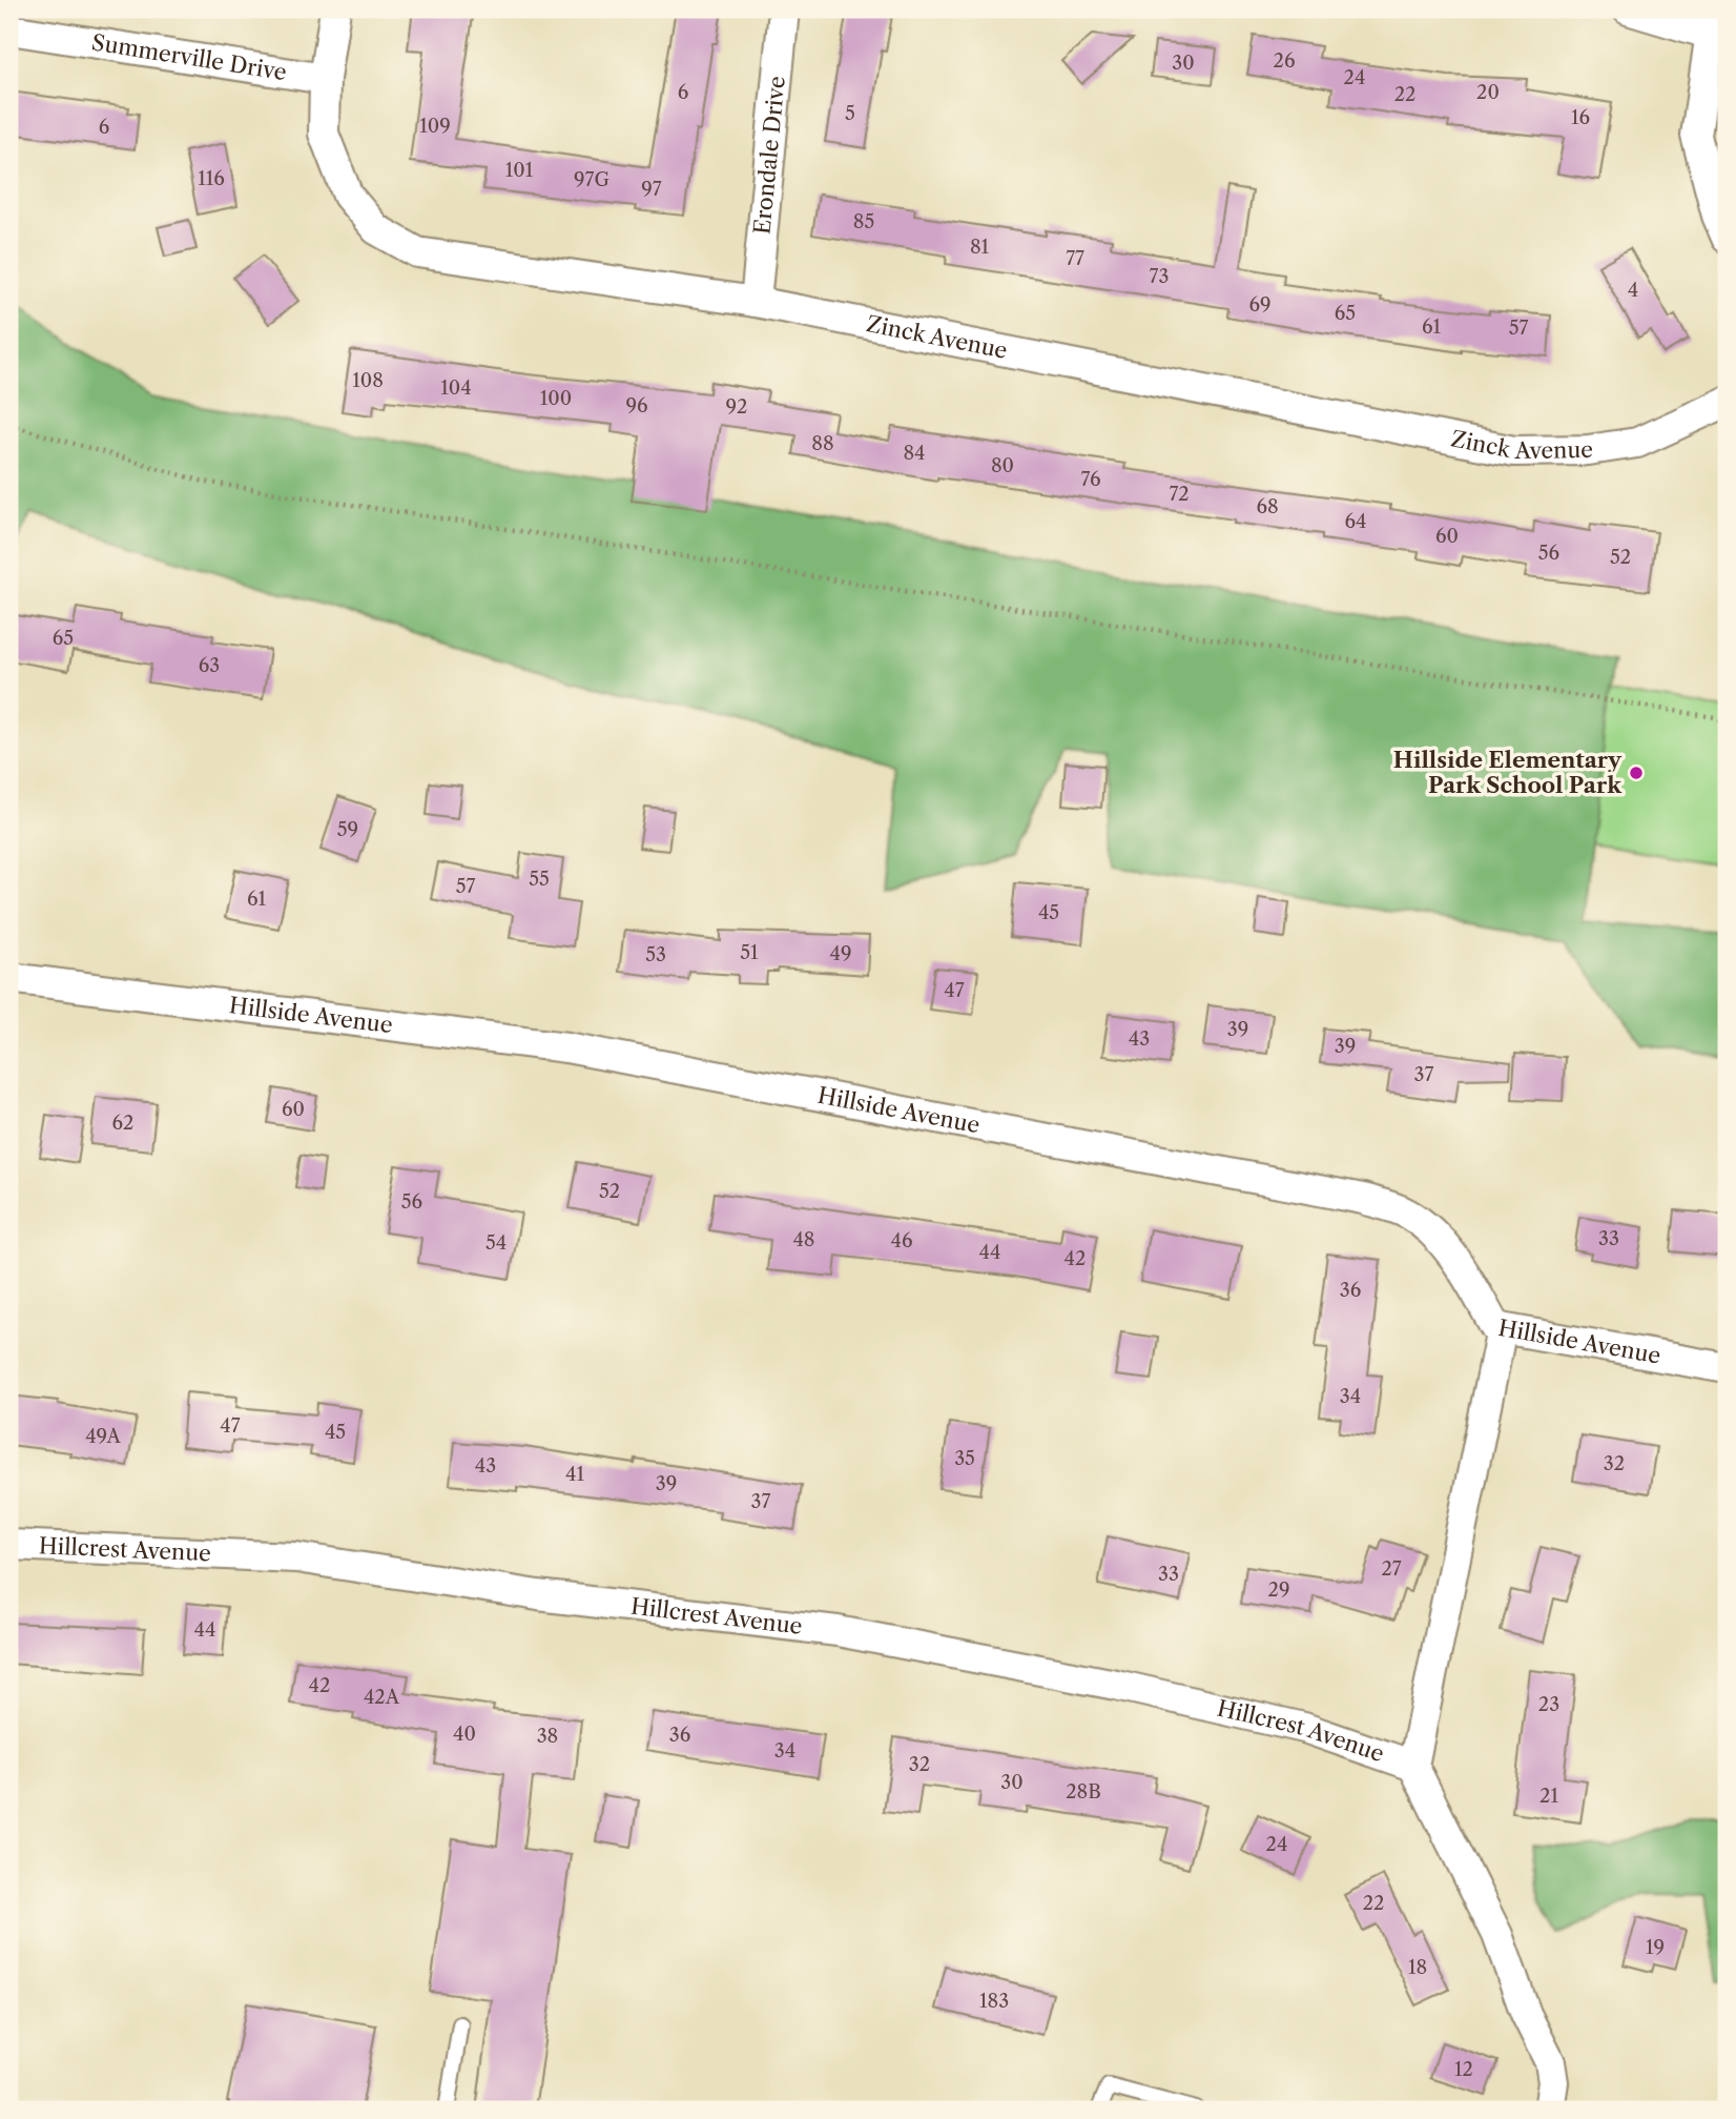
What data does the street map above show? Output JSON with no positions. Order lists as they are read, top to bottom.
{
  "streets": {
    "street": [
      "Summerville Drive",
      "Erondale Drive",
      "Zinck Avenue",
      "Hillside Avenue",
      "Hillcrest Avenue"
    ]
  },
  "crossings": [
    ["Summerville Drive", "Zinck Avenue"],
    ["Erondale Drive", "Zinck Avenue"],
    ["Hillside Avenue", "Hillcrest Avenue"]
  ],
  "places": ["Hillside Elementary Park School Park"],
  "house_numbers": [
    "26",
    "30",
    "24",
    "6",
    "20",
    "22",
    "5",
    "16",
    "109",
    "6",
    "101",
    "116",
    "97G",
    "97",
    "85",
    "81",
    "77",
    "73",
    "4",
    "69",
    "65",
    "61",
    "57",
    "108",
    "104",
    "100",
    "96",
    "92",
    "88",
    "84",
    "80",
    "76",
    "72",
    "68",
    "64",
    "60",
    "56",
    "52",
    "65",
    "63",
    "59",
    "55",
    "57",
    "61",
    "45",
    "51",
    "49",
    "53",
    "47",
    "39",
    "43",
    "39",
    "37",
    "60",
    "62",
    "52",
    "56",
    "33",
    "48",
    "46",
    "54",
    "44",
    "42",
    "36",
    "34",
    "47",
    "45",
    "49A",
    "35",
    "32",
    "43",
    "41",
    "39",
    "37",
    "27",
    "33",
    "29",
    "44",
    "42",
    "42A",
    "23",
    "40",
    "36",
    "38",
    "34",
    "32",
    "30",
    "28B",
    "21",
    "24",
    "22",
    "19",
    "18",
    "183",
    "12"
  ]
}
